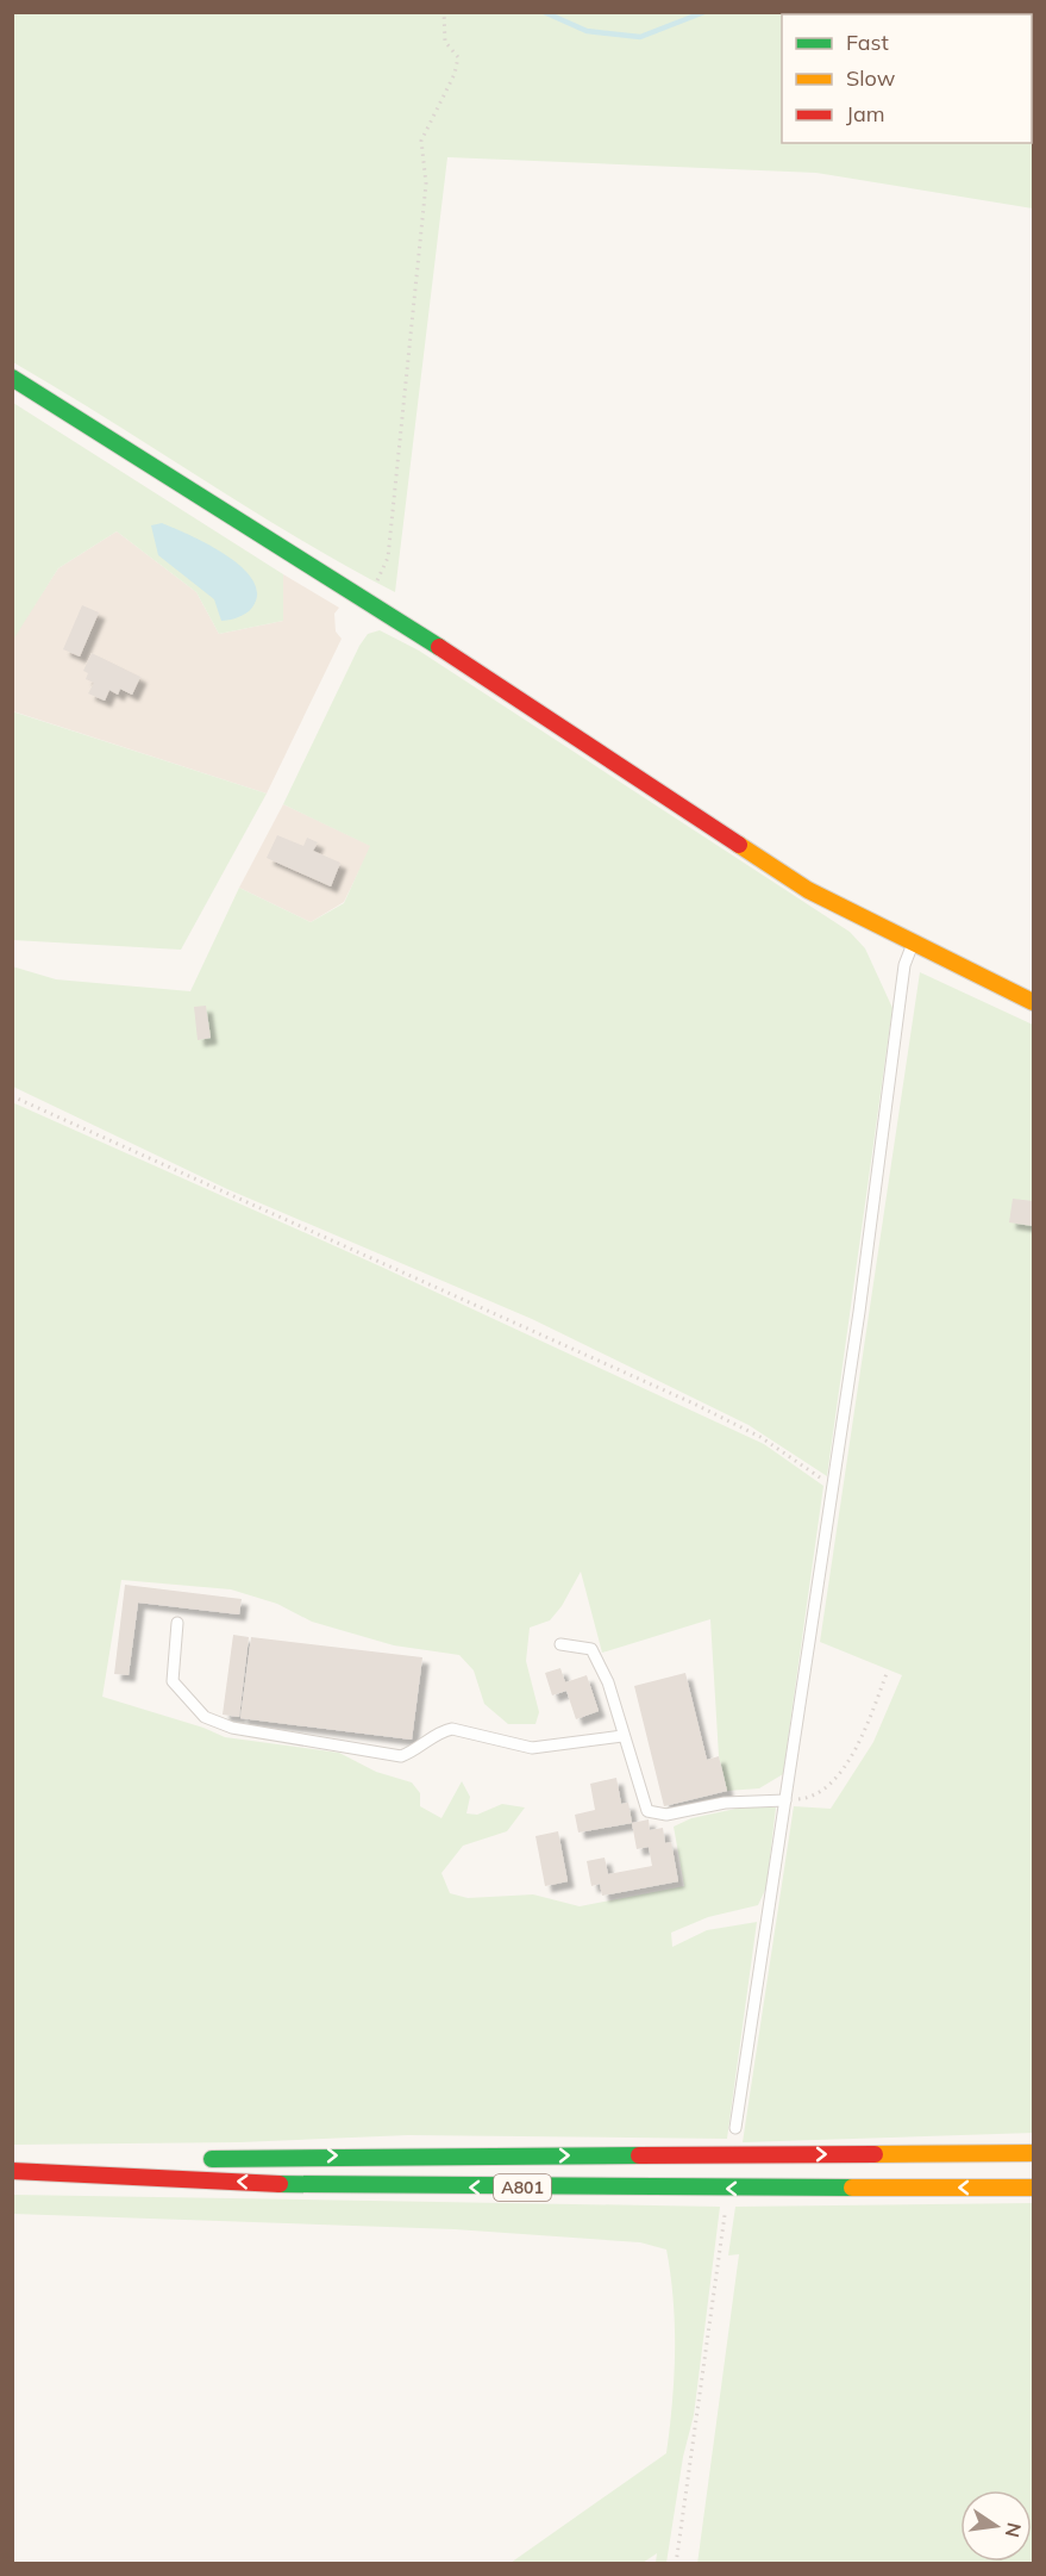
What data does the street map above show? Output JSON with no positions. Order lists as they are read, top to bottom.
{
  "streets": {
    "main road": ["A801"]
  },
  "legend": ["Fast", "Slow", "Jam"],
  "north": "right"
}
